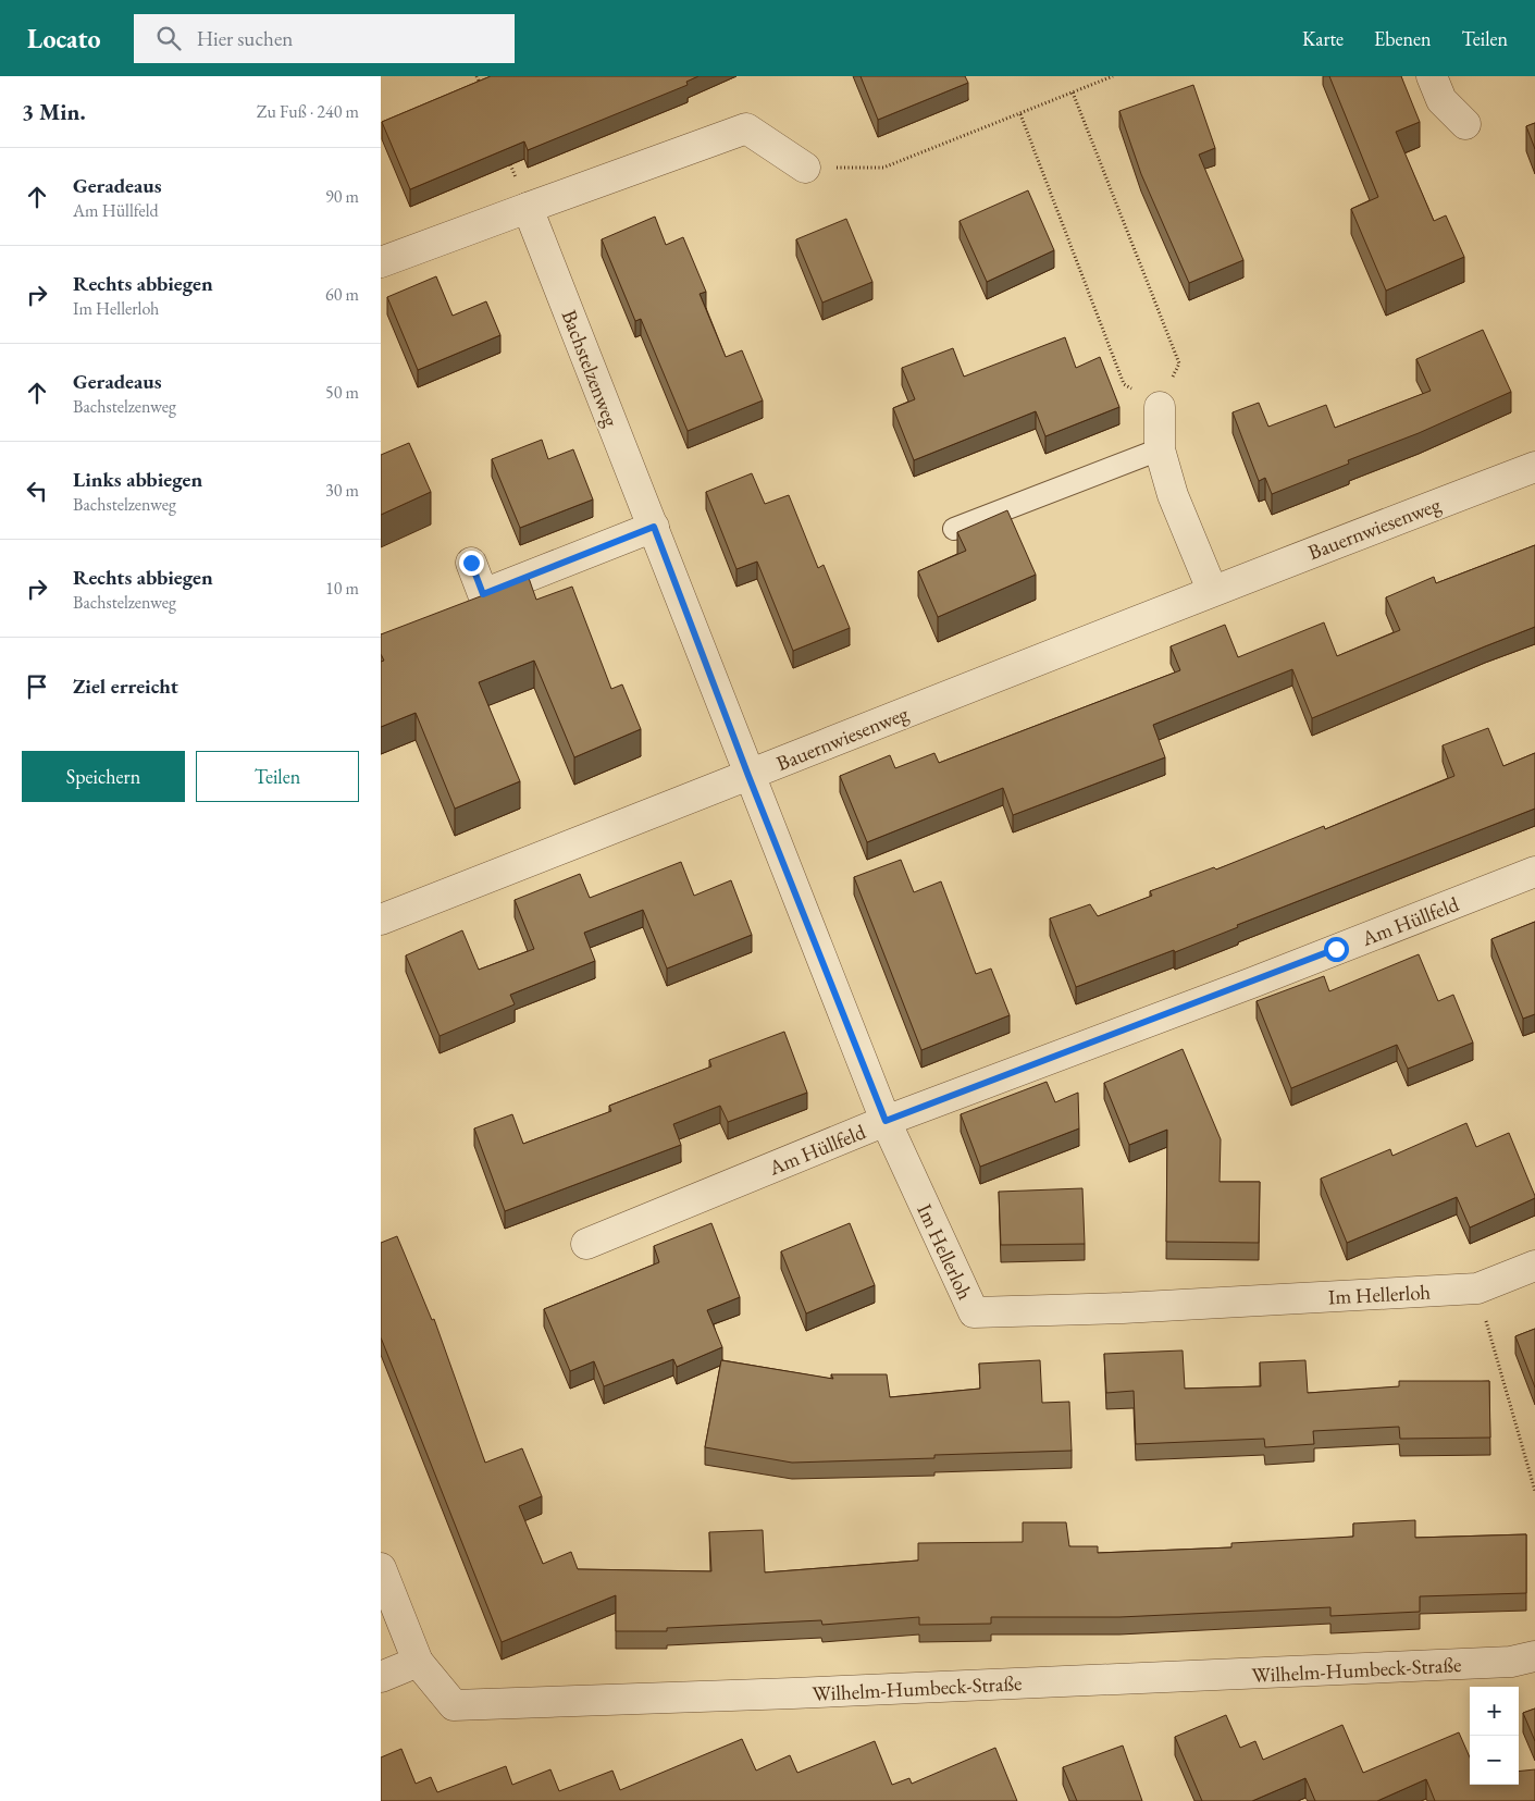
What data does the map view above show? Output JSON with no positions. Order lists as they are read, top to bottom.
{
  "streets": {
    "street": [
      "Bachstelzenweg",
      "Bauernwiesenweg",
      "Am Hüllfeld",
      "Im Hellerloh",
      "Wilhelm-Humbeck-Straße"
    ]
  },
  "crossings": [
    ["Bachstelzenweg", "Bauernwiesenweg"],
    ["Bachstelzenweg", "Im Hellerloh"],
    ["Bauernwiesenweg", "Im Hellerloh"],
    ["Am Hüllfeld", "Im Hellerloh"]
  ],
  "page": {
    "header": "Locato",
    "search": "Hier suchen",
    "nav": ["Karte", "Ebenen", "Teilen"],
    "heading": ["3 Min.", "Zu Fuß · 240 m"],
    "list": [
      ["Geradeaus", "Am Hüllfeld", "90 m"],
      ["Rechts abbiegen", "Im Hellerloh", "60 m"],
      ["Geradeaus", "Bachstelzenweg", "50 m"],
      ["Links abbiegen", "Bachstelzenweg", "30 m"],
      ["Rechts abbiegen", "Bachstelzenweg", "10 m"],
      "Ziel erreicht"
    ],
    "buttons": ["Speichern", "Teilen"],
    "map_buttons": ["+", "−"]
  }
}
